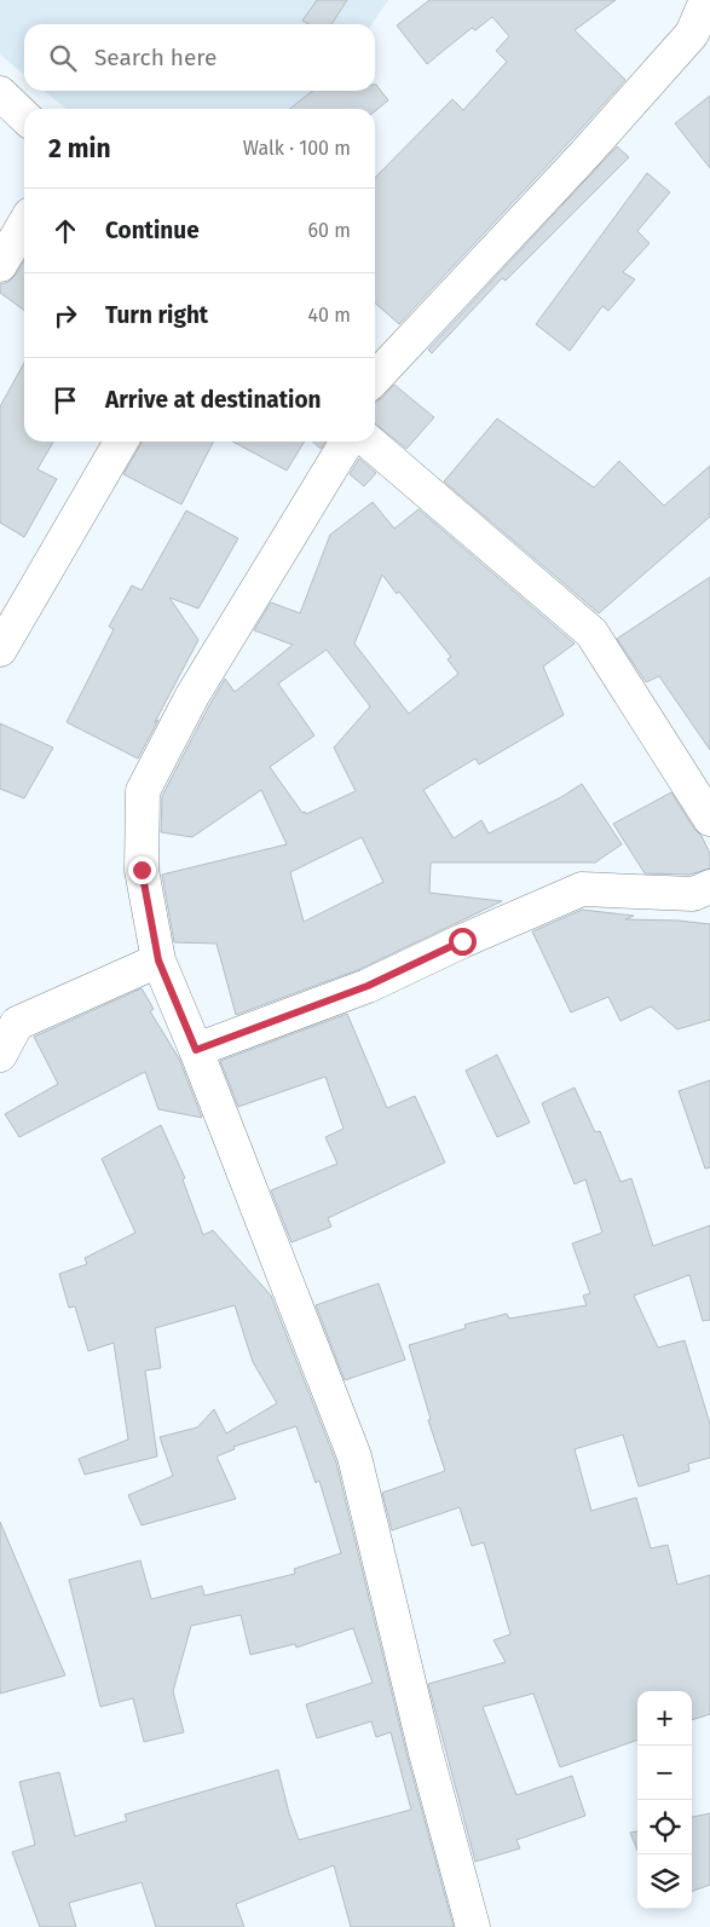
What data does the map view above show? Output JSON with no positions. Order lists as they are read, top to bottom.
{
  "page": {
    "search": "Search here",
    "heading": ["2 min", "Walk · 100 m"],
    "list": [
      ["Continue", "60 m"],
      ["Turn right", "40 m"],
      "Arrive at destination"
    ],
    "map_buttons": ["+", "−"]
  }
}
